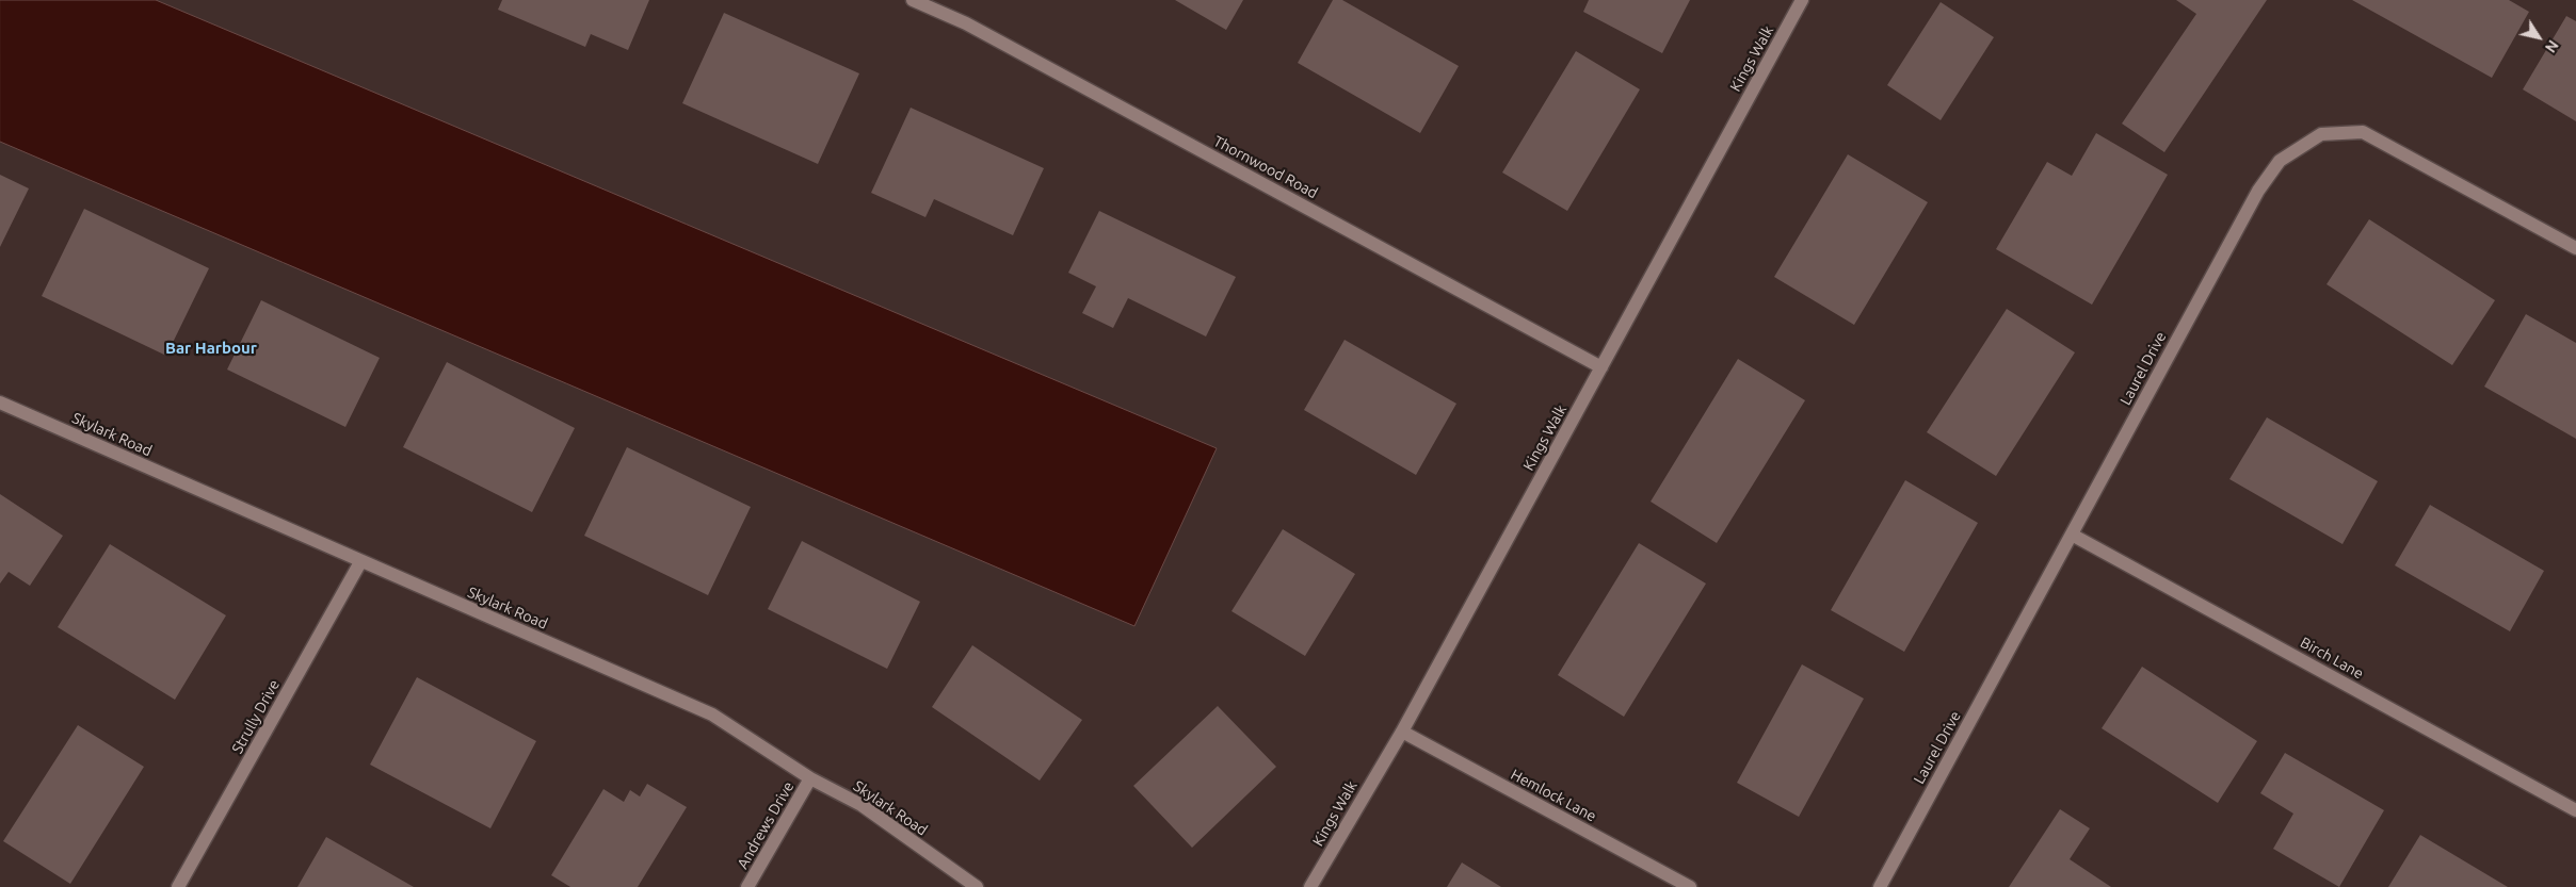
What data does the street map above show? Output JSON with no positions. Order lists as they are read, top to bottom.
{
  "streets": {
    "street": [
      "Kings Walk",
      "Thornwood Road",
      "Laurel Drive",
      "Skylark Road",
      "Birch Lane",
      "Strully Drive",
      "Hemlock Lane",
      "Andrews Drive"
    ]
  },
  "crossings": [
    ["Kings Walk", "Thornwood Road"],
    ["Kings Walk", "Hemlock Lane"],
    ["Laurel Drive", "Birch Lane"],
    ["Skylark Road", "Strully Drive"],
    ["Skylark Road", "Andrews Drive"]
  ],
  "districts": ["Bar Harbour"],
  "north": "bottom right"
}
